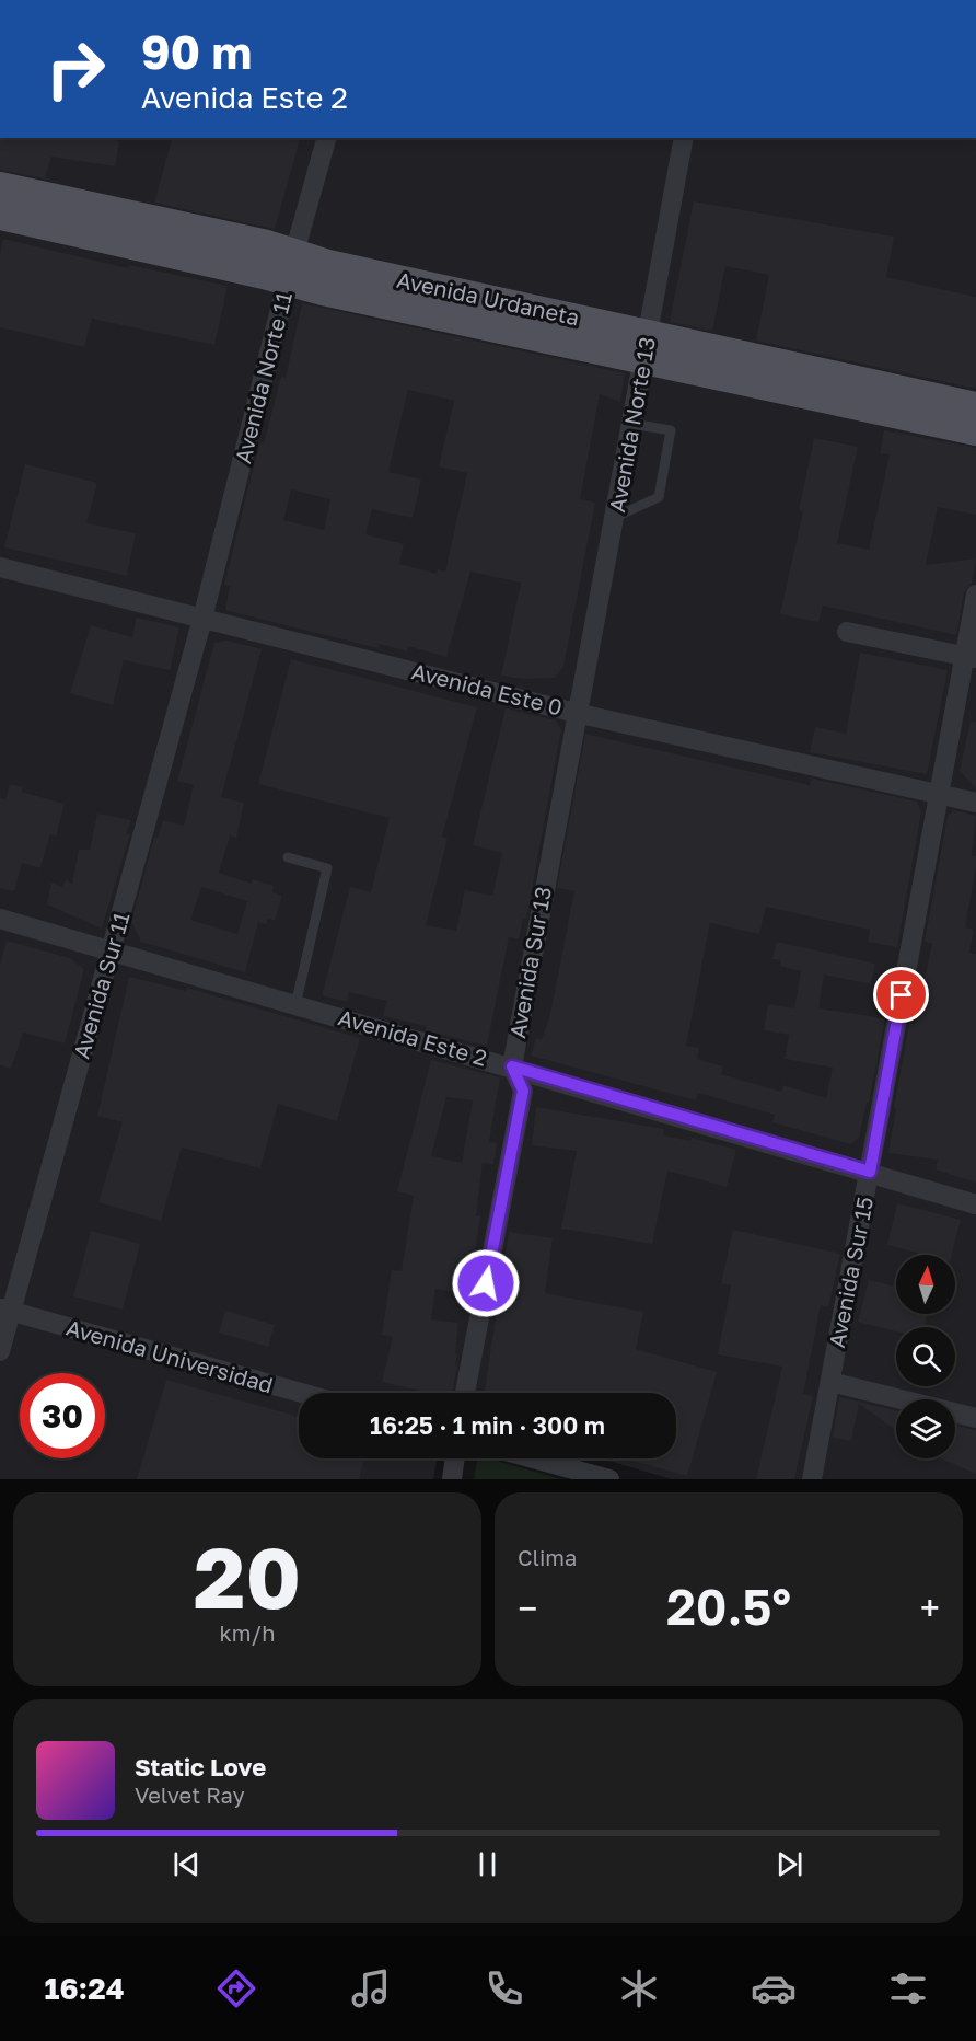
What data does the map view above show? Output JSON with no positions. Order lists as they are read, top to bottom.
{
  "streets": {
    "main road": ["Avenida Urdaneta"],
    "street": [
      "Avenida Norte 11",
      "Avenida Norte 13",
      "Avenida Este 0",
      "Avenida Sur 13",
      "Avenida Sur 11",
      "Avenida Este 2",
      "Avenida Sur 15",
      "Avenida Universidad"
    ]
  },
  "crossings": [
    ["Avenida Urdaneta", "Avenida Norte 11"],
    ["Avenida Urdaneta", "Avenida Norte 13"],
    ["Avenida Norte 11", "Avenida Este 0"],
    ["Avenida Norte 11", "Avenida Sur 11"],
    ["Avenida Norte 13", "Avenida Este 0"],
    ["Avenida Norte 13", "Avenida Sur 13"],
    ["Avenida Este 0", "Avenida Sur 13"],
    ["Avenida Este 0", "Avenida Sur 11"],
    ["Avenida Este 0", "Avenida Sur 15"],
    ["Avenida Sur 13", "Avenida Este 2"],
    ["Avenida Sur 11", "Avenida Este 2"],
    ["Avenida Sur 11", "Avenida Universidad"],
    ["Avenida Este 2", "Avenida Sur 15"]
  ],
  "north": "top",
  "page": {
    "turn": ["90 m", "Avenida Este 2"],
    "limit": "30",
    "trip": "16:25 · 1 min · 300 m",
    "tile": [
      ["20", "km/h"],
      "Clima"
    ],
    "heat": ["−", "20.5°", "+"],
    "song": ["Static Love", "Velvet Ray"],
    "tabs": "16:24"
  }
}
